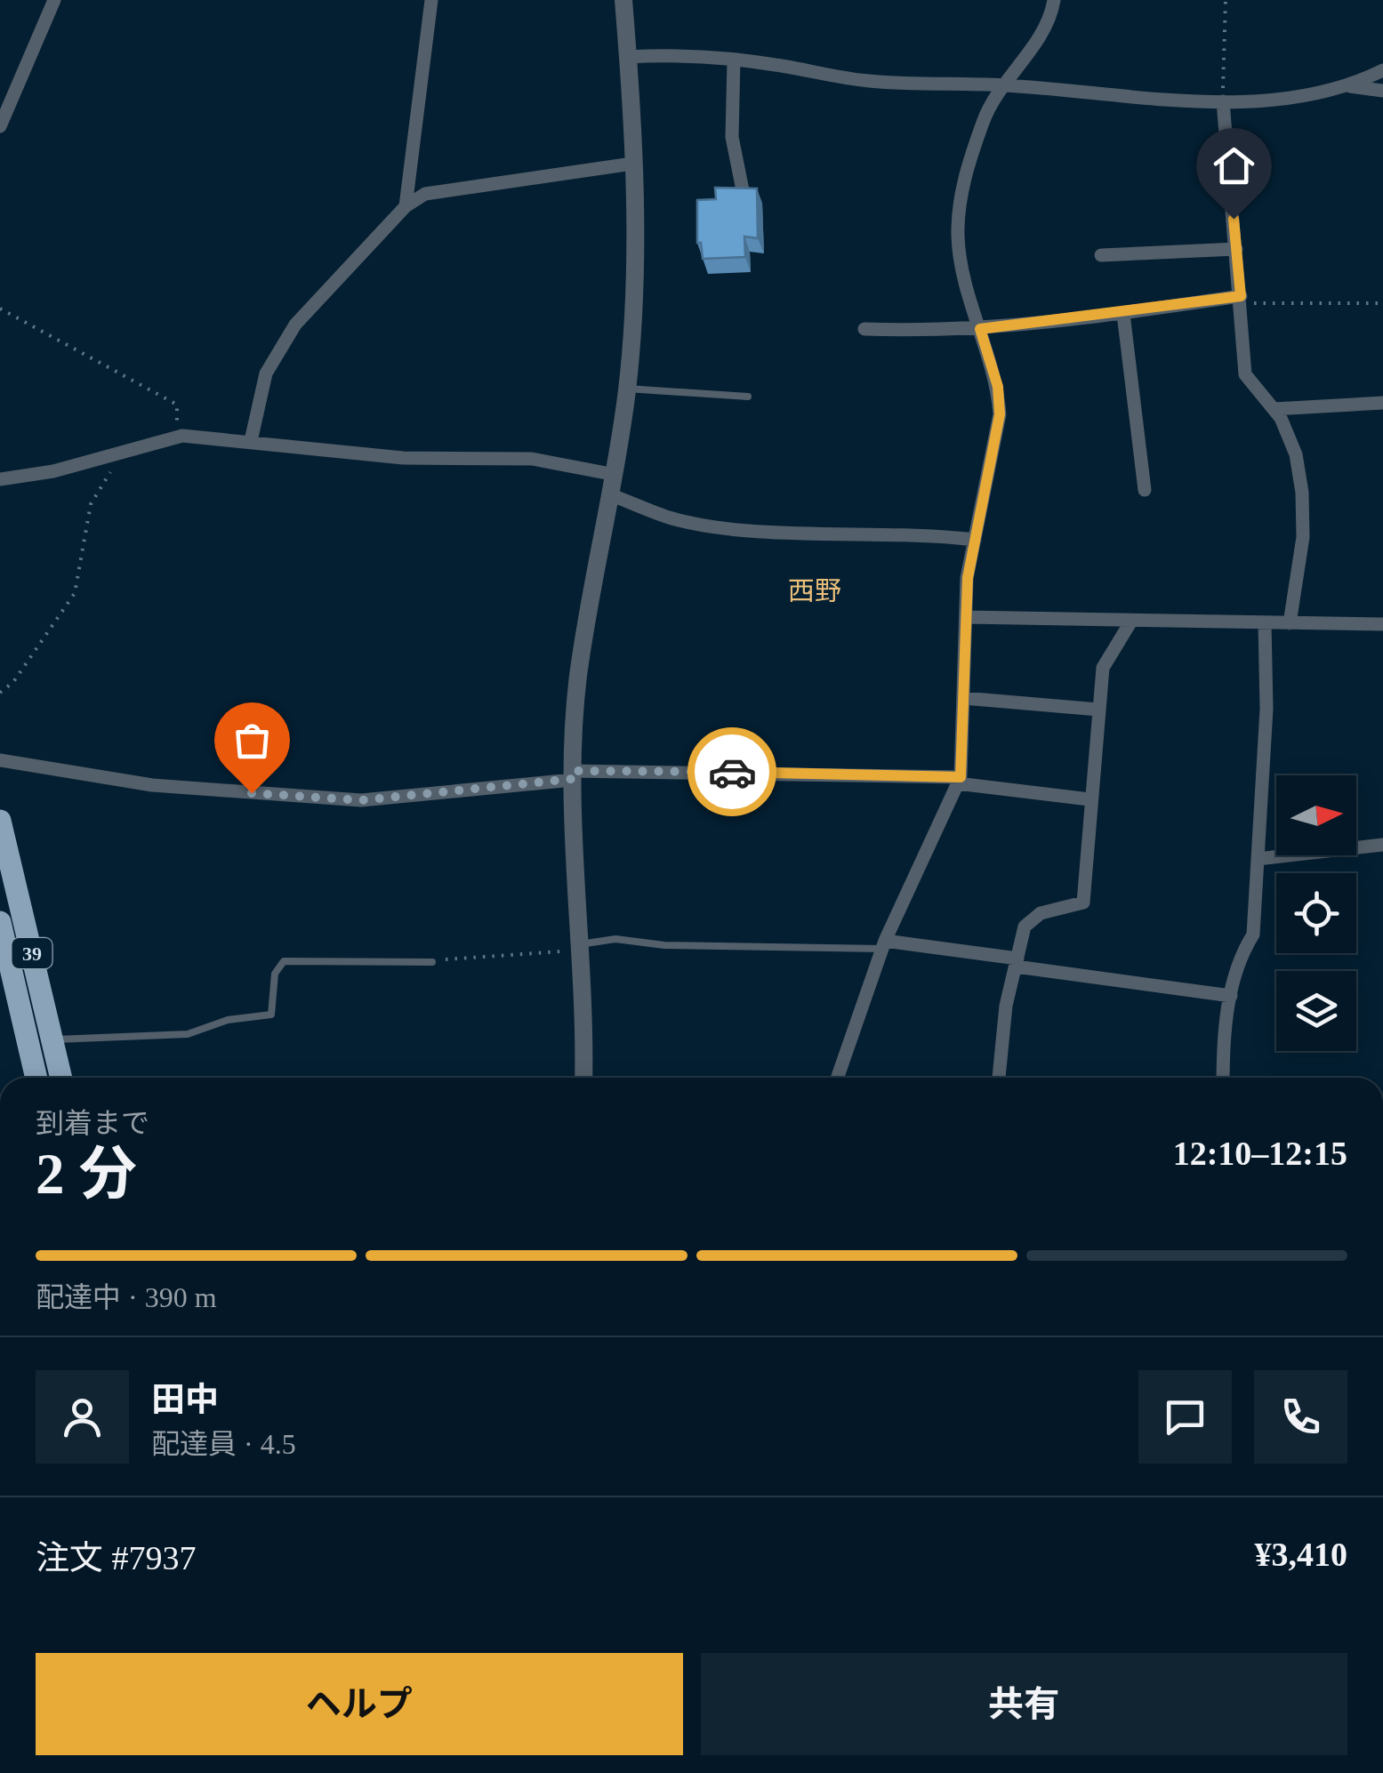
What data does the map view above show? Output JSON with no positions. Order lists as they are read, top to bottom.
{
  "streets": {
    "main road": ["39"]
  },
  "districts": ["西野"],
  "north": "right",
  "page": {
    "heading": ["2 分", "到着まで", "12:10–12:15"],
    "panel": [
      "田中",
      "配達員 · 4.5",
      "注文 #7937",
      "¥3,410"
    ],
    "bar": "配達中 · 390 m",
    "buttons": ["ヘルプ", "共有"]
  }
}
